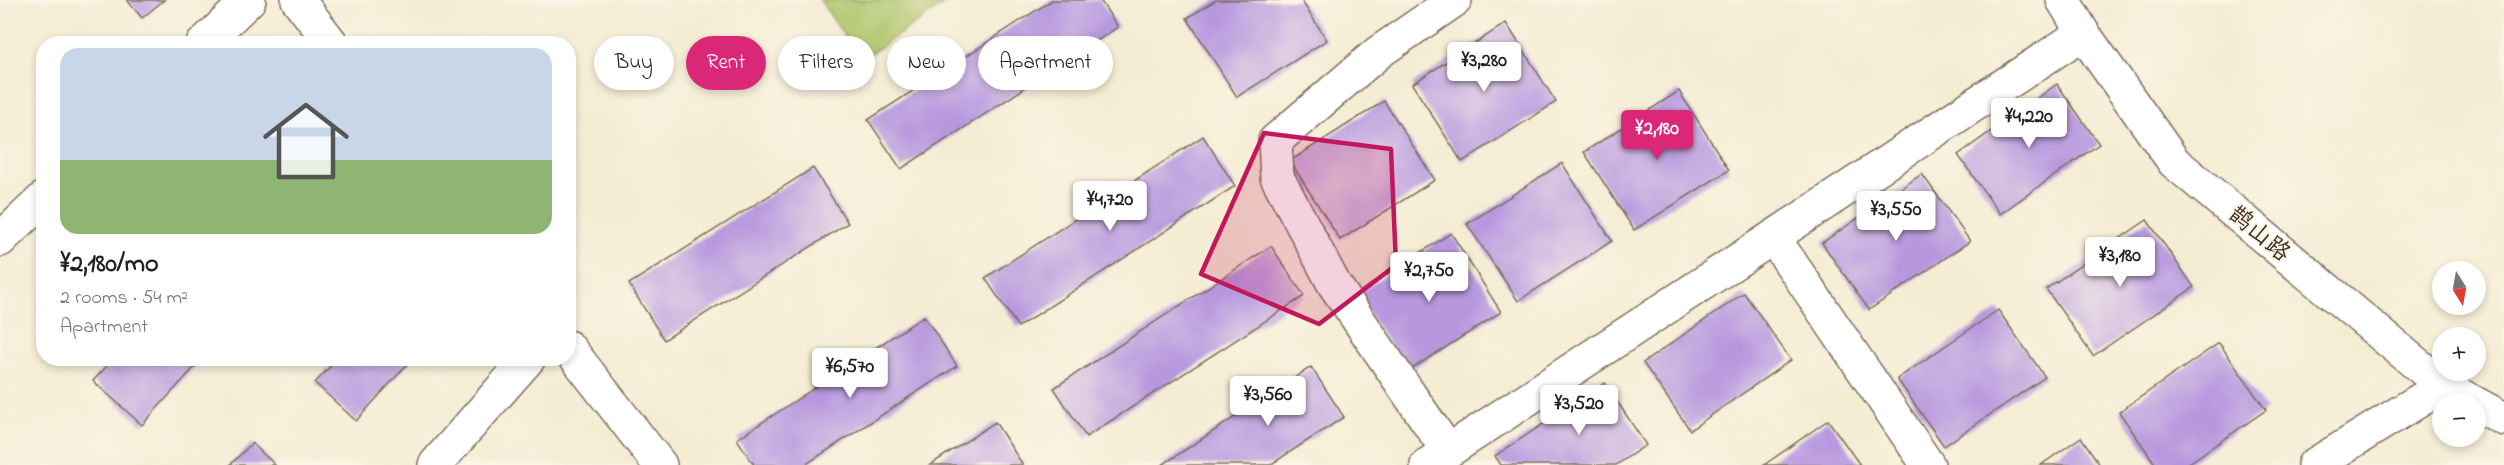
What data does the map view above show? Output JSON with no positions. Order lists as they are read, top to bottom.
{
  "streets": {
    "street": ["鹊山路"]
  },
  "north": "bottom",
  "page": {
    "chip": [
      "Buy",
      "Rent",
      "Filters",
      "New",
      "Apartment"
    ],
    "list": [
      {
        "name": "¥2,180/mo",
        "note": "2 rooms · 54 m² · Apartment"
      }
    ],
    "price": [
      "¥3,280",
      "¥4,220",
      "¥2,180",
      "¥4,720",
      "¥3,550",
      "¥3,180",
      "¥2,750",
      "¥6,570",
      "¥3,560",
      "¥3,520"
    ],
    "map_buttons": ["+", "−"]
  }
}
